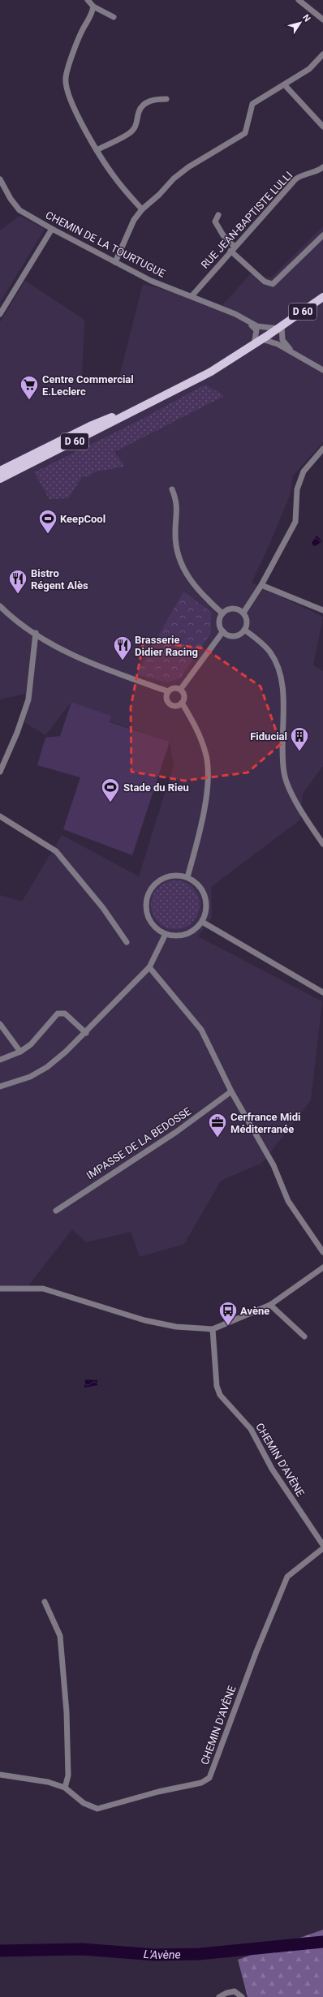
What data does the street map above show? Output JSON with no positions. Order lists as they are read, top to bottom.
{
  "streets": {
    "main road": ["D 60"],
    "street": [
      "RUE JEAN-BAPTISTE LULLI",
      "CHEMIN DE LA TOURTUGUE",
      "IMPASSE DE LA BEDOSSE",
      "CHEMIN D'AVÈNE"
    ]
  },
  "crossings": [
    ["RUE JEAN-BAPTISTE LULLI", "CHEMIN DE LA TOURTUGUE"],
    ["CHEMIN DE LA TOURTUGUE", "D 60"]
  ],
  "water": ["L'Avène"],
  "places": {
    "supermarket": ["Centre Commercial E.Leclerc"],
    "sports": ["KeepCool", "Stade du Rieu"],
    "restaurant": ["Bistro Régent Alès", "Brasserie Didier Racing"],
    "building": ["Fiducial"],
    "office": ["Cerfrance Midi Méditerranée"],
    "bus stop": ["Avène"]
  },
  "north": "top right"
}
